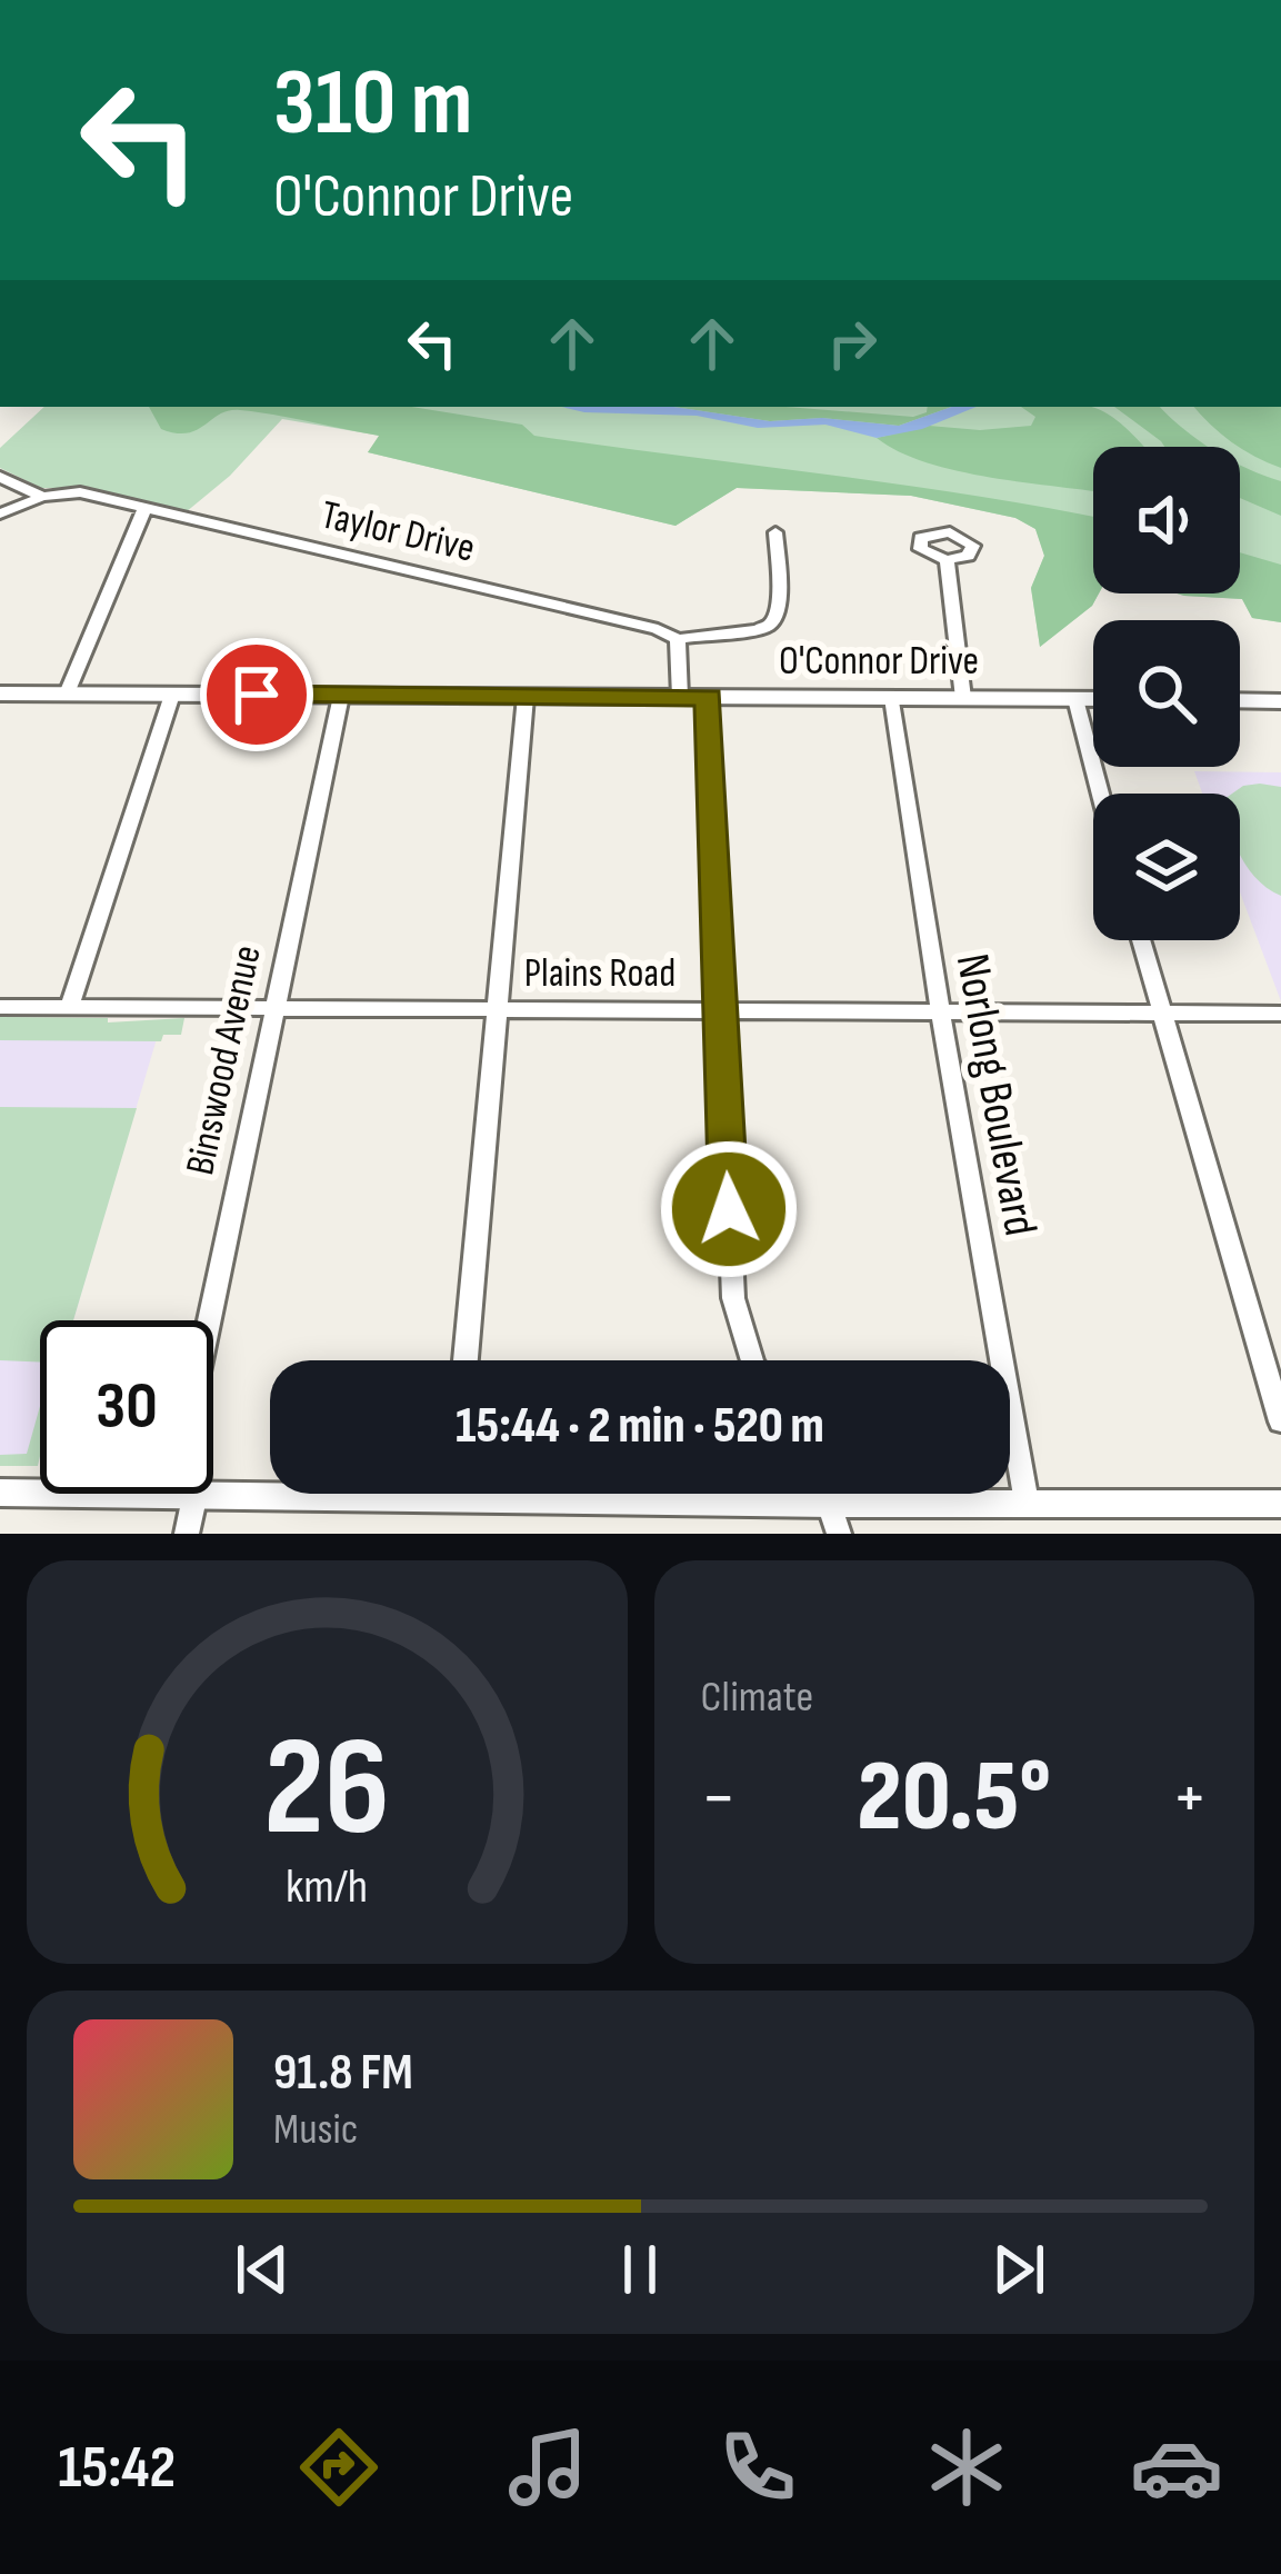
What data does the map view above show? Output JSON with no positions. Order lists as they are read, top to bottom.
{
  "streets": {
    "main road": ["O'Connor Drive"],
    "street": [
      "Taylor Drive",
      "Plains Road",
      "Binswood Avenue",
      "Norlong Boulevard"
    ]
  },
  "crossings": [
    ["O'Connor Drive", "Binswood Avenue"],
    ["O'Connor Drive", "Norlong Boulevard"],
    ["Plains Road", "Binswood Avenue"],
    ["Plains Road", "Norlong Boulevard"]
  ],
  "page": {
    "turn": ["310 m", "O'Connor Drive"],
    "limit": "30",
    "trip": "15:44 · 2 min · 520 m",
    "tile": "Climate",
    "heat": ["−", "20.5°", "+"],
    "song": ["91.8 FM", "Music"],
    "tabs": "15:42",
    "gauge": ["26", "km/h"]
  }
}
